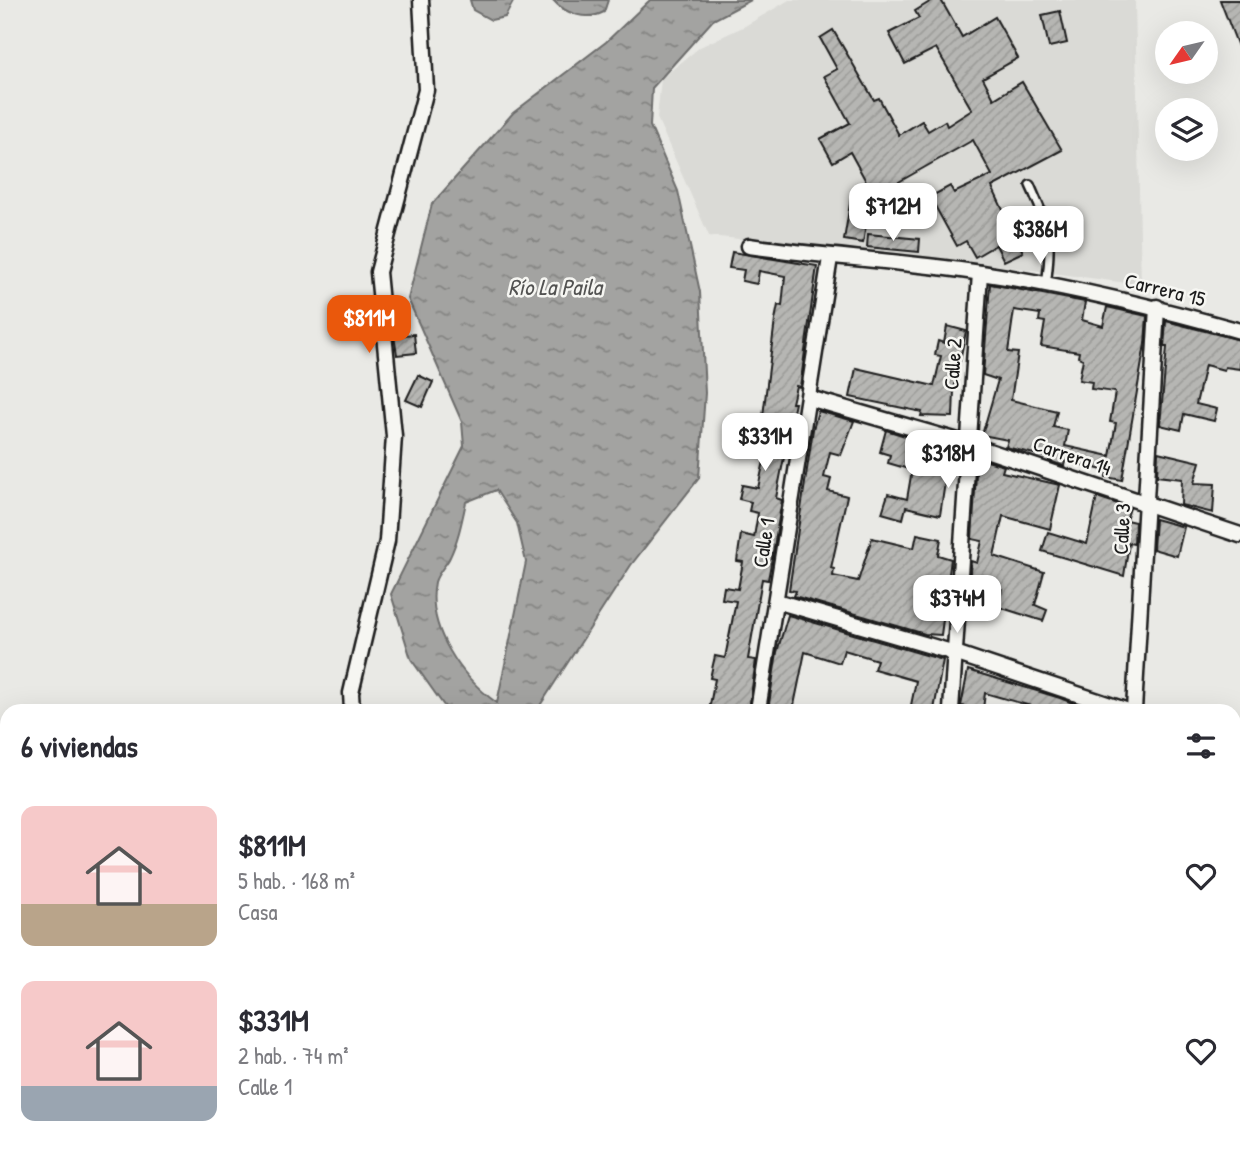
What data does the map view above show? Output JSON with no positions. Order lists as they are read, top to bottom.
{
  "streets": {
    "street": [
      "Carrera 15",
      "Calle 2",
      "Carrera 14",
      "Calle 3",
      "Calle 1"
    ]
  },
  "crossings": [
    ["Carrera 15", "Calle 2"],
    ["Carrera 15", "Calle 3"],
    ["Carrera 15", "Calle 1"],
    ["Calle 2", "Carrera 14"],
    ["Carrera 14", "Calle 3"],
    ["Carrera 14", "Calle 1"]
  ],
  "water": ["Río La Paila"],
  "north": "bottom left",
  "page": {
    "price": [
      "$712M",
      "$386M",
      "$811M",
      "$331M",
      "$318M",
      "$374M"
    ],
    "heading": "6 viviendas",
    "list": [
      {
        "name": "$811M",
        "note": "5 hab. · 168 m² · Casa"
      },
      {
        "name": "$331M",
        "note": "2 hab. · 74 m² · Calle 1"
      }
    ]
  }
}
